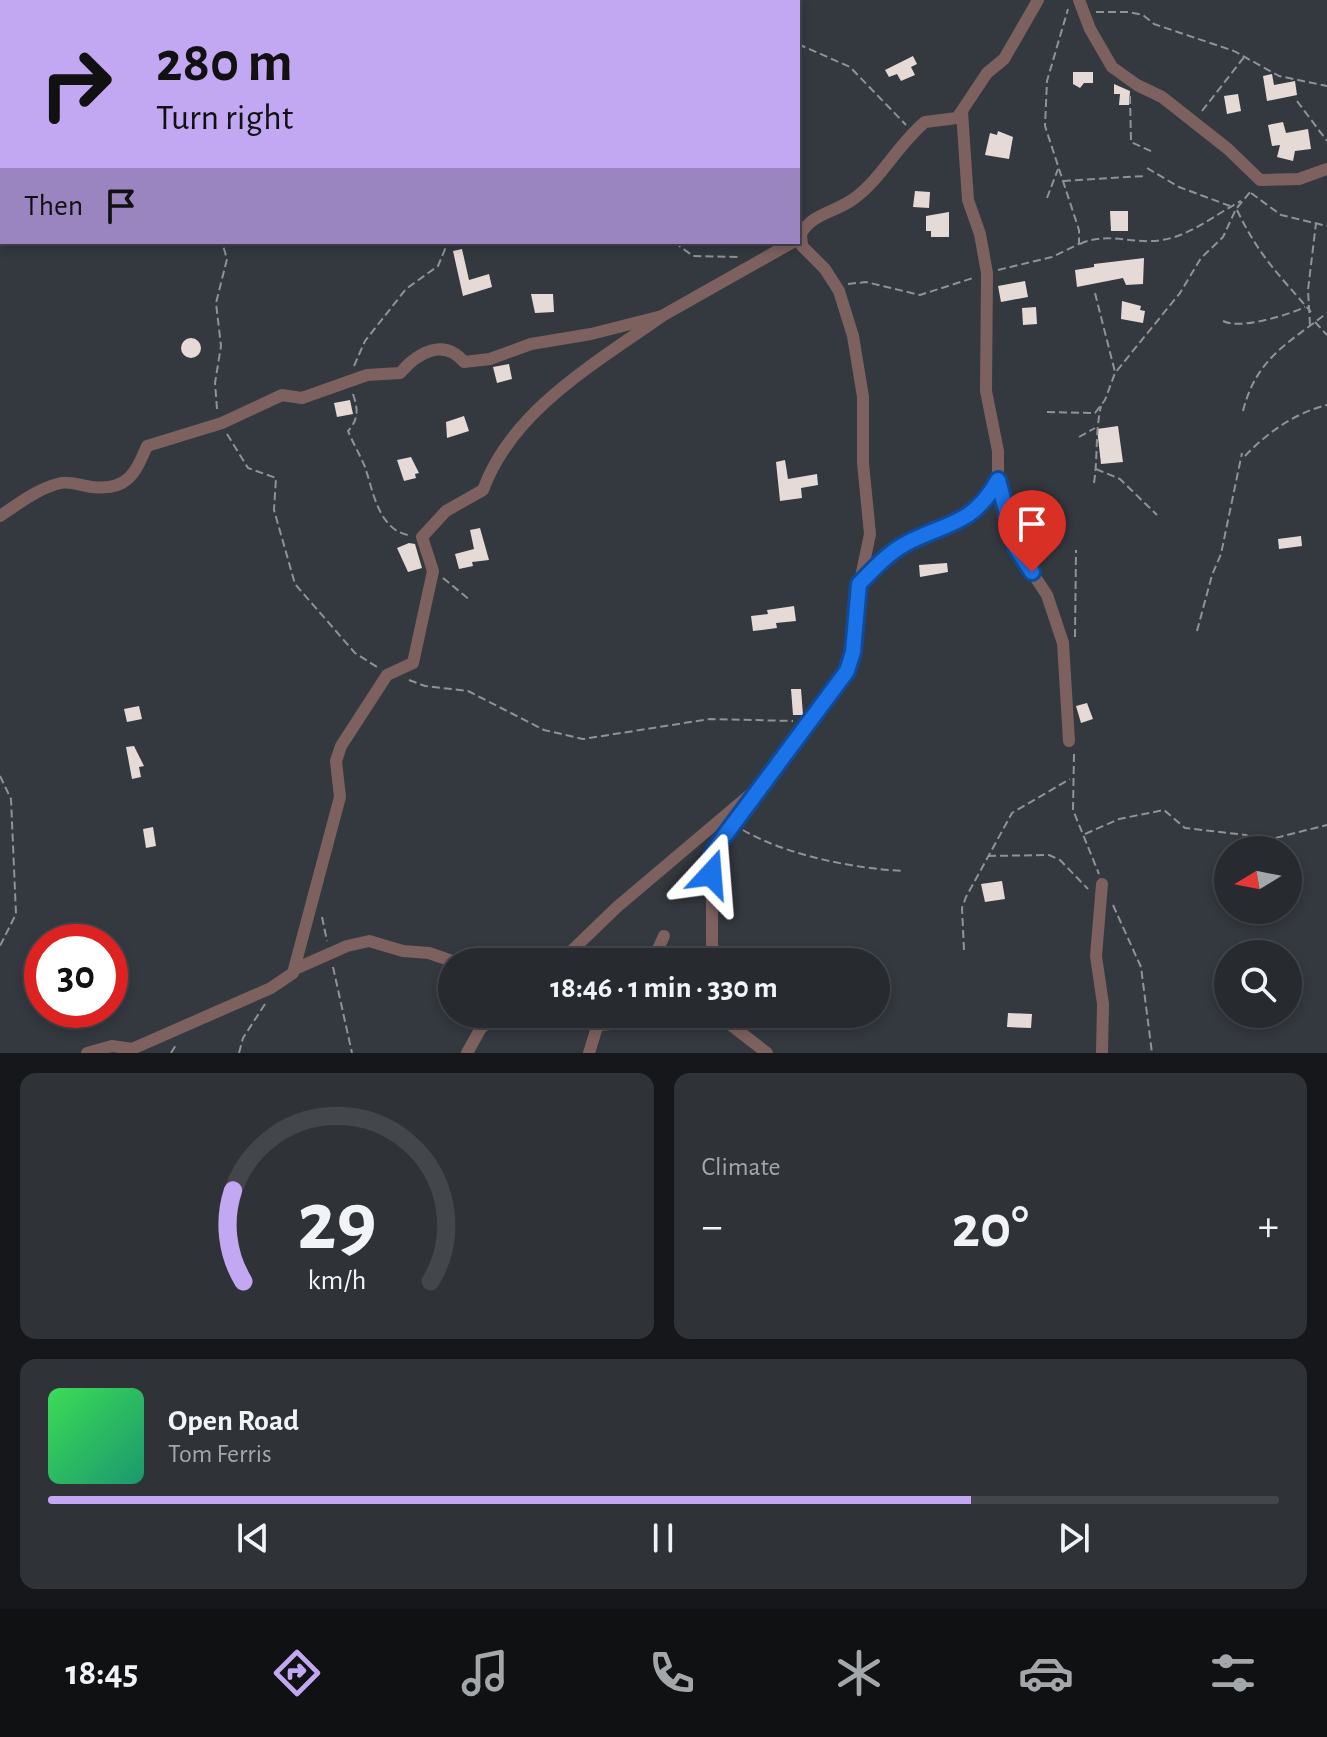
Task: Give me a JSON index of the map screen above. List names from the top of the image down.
{
  "north": "left",
  "page": {
    "turn": ["280 m", "Turn right"],
    "then": "Then",
    "limit": "30",
    "trip": "18:46 · 1 min · 330 m",
    "tile": "Climate",
    "heat": ["−", "20°", "+"],
    "song": ["Open Road", "Tom Ferris"],
    "tabs": "18:45",
    "gauge": ["29", "km/h"]
  }
}
